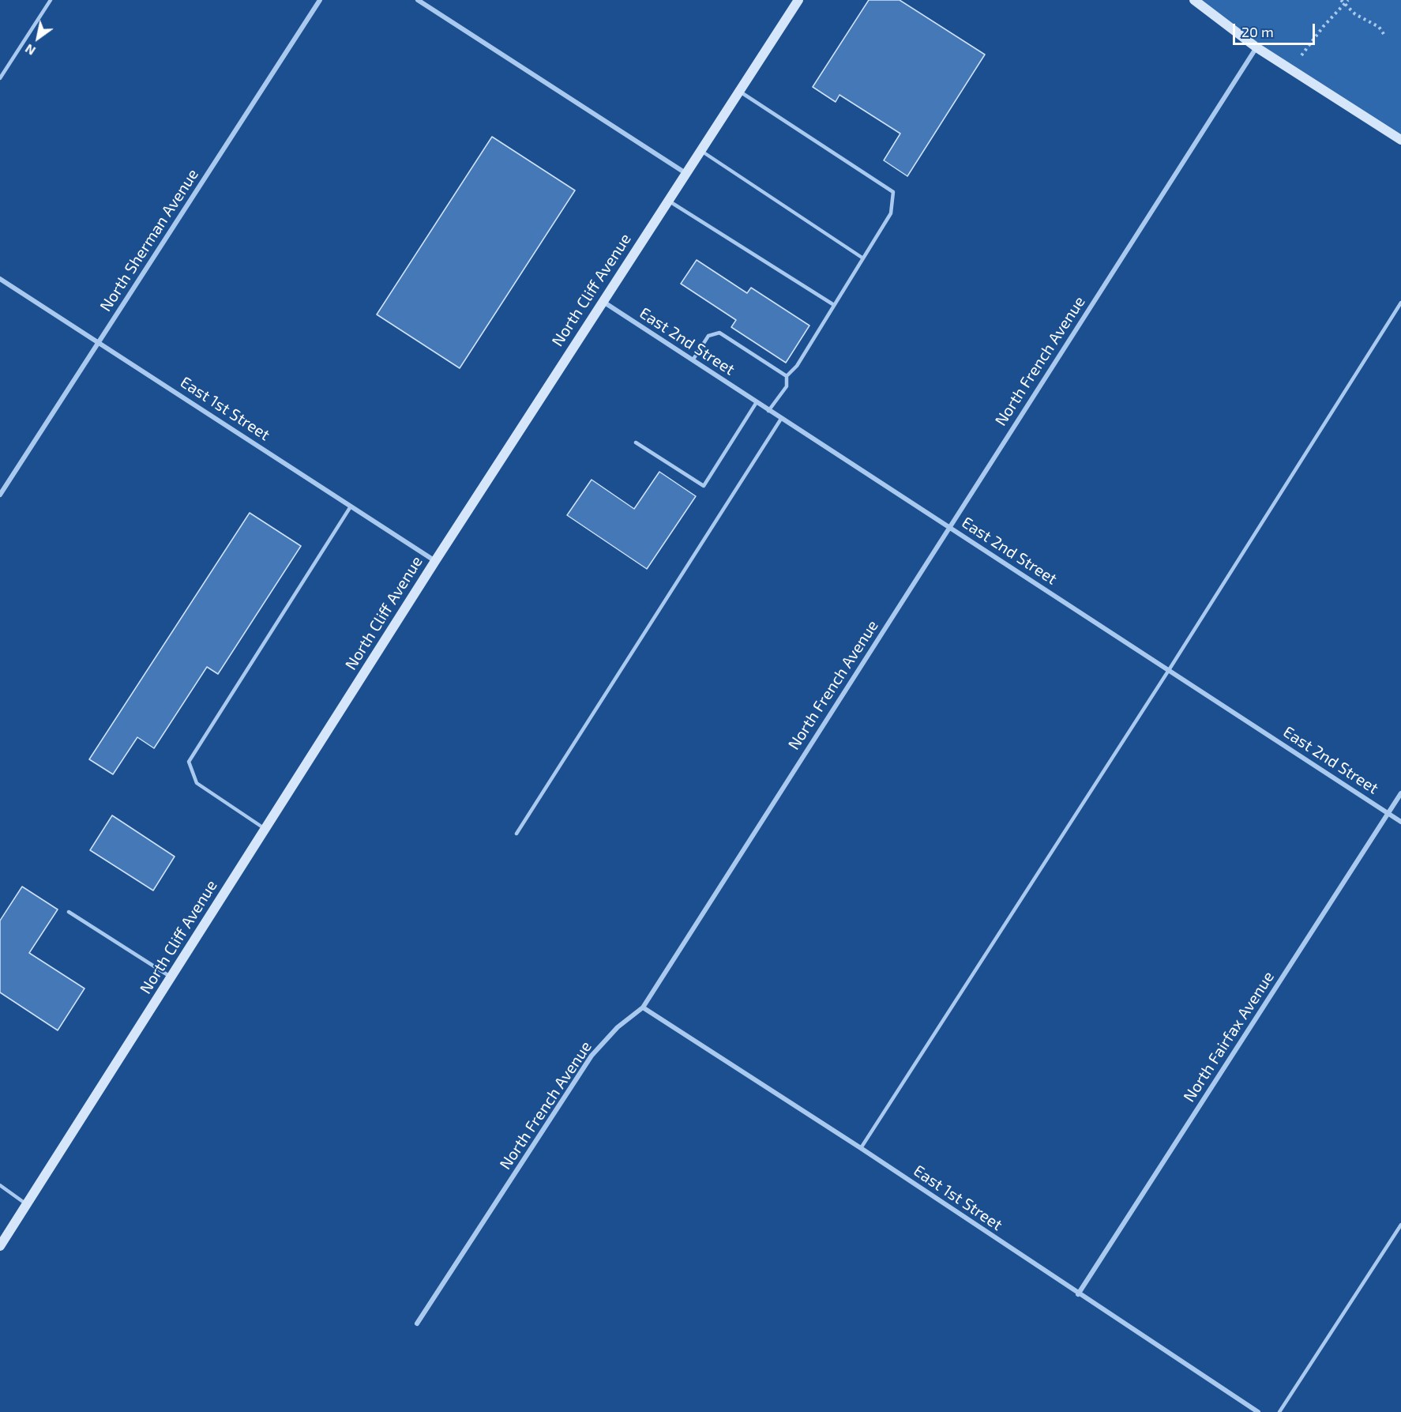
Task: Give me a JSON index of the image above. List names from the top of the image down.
{
  "streets": {
    "main road": ["North Cliff Avenue"],
    "street": [
      "North Sherman Avenue",
      "East 2nd Street",
      "North French Avenue",
      "East 1st Street",
      "North Fairfax Avenue"
    ]
  },
  "crossings": [
    ["North Sherman Avenue", "East 1st Street"],
    ["North Cliff Avenue", "East 2nd Street"],
    ["North Cliff Avenue", "East 1st Street"],
    ["East 2nd Street", "North French Avenue"],
    ["East 2nd Street", "North Fairfax Avenue"],
    ["North French Avenue", "East 1st Street"],
    ["East 1st Street", "North Fairfax Avenue"]
  ],
  "scale_bar": "20 m",
  "north": "bottom left"
}
